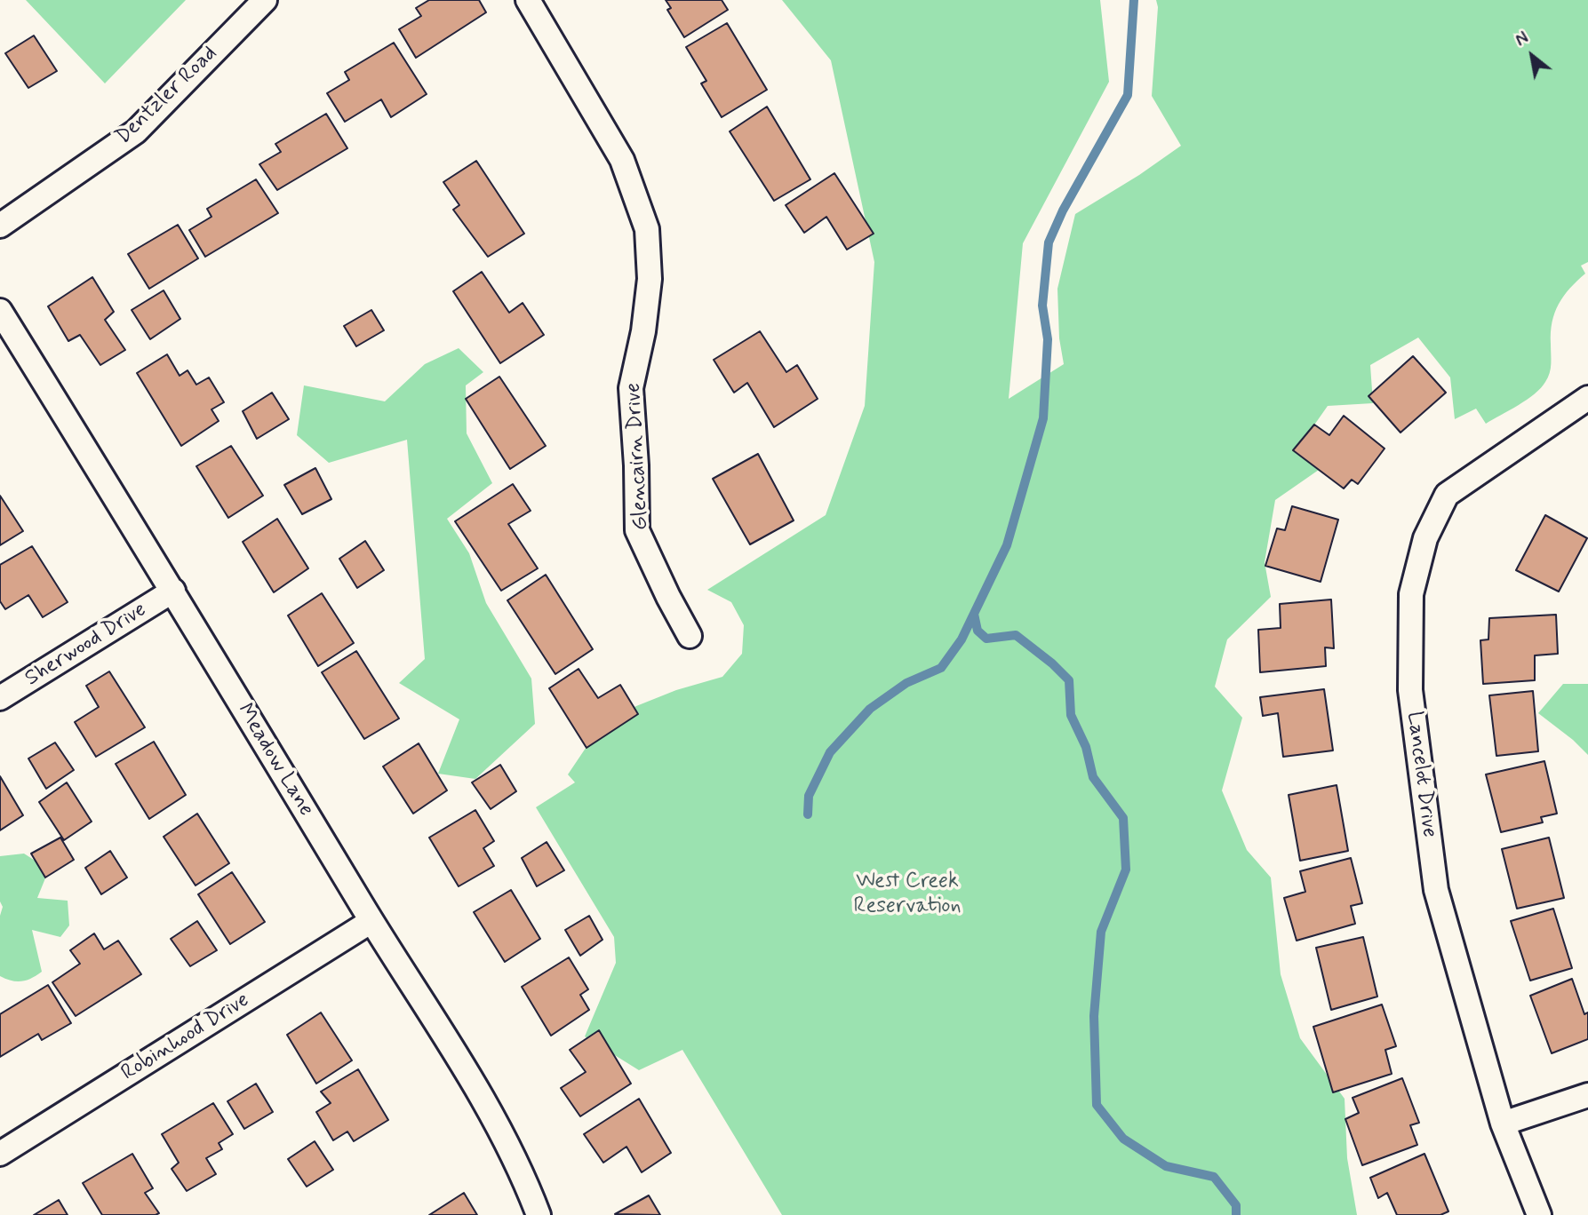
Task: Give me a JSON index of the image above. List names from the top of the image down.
{
  "streets": {
    "street": [
      "Dentzler Road",
      "Glencairn Drive",
      "Sherwood Drive",
      "Meadow Lane",
      "Lancelot Drive",
      "Robinhood Drive"
    ]
  },
  "crossings": [
    ["Sherwood Drive", "Meadow Lane"],
    ["Meadow Lane", "Robinhood Drive"]
  ],
  "parks": ["West Creek Reservation"],
  "north": "top left"
}
